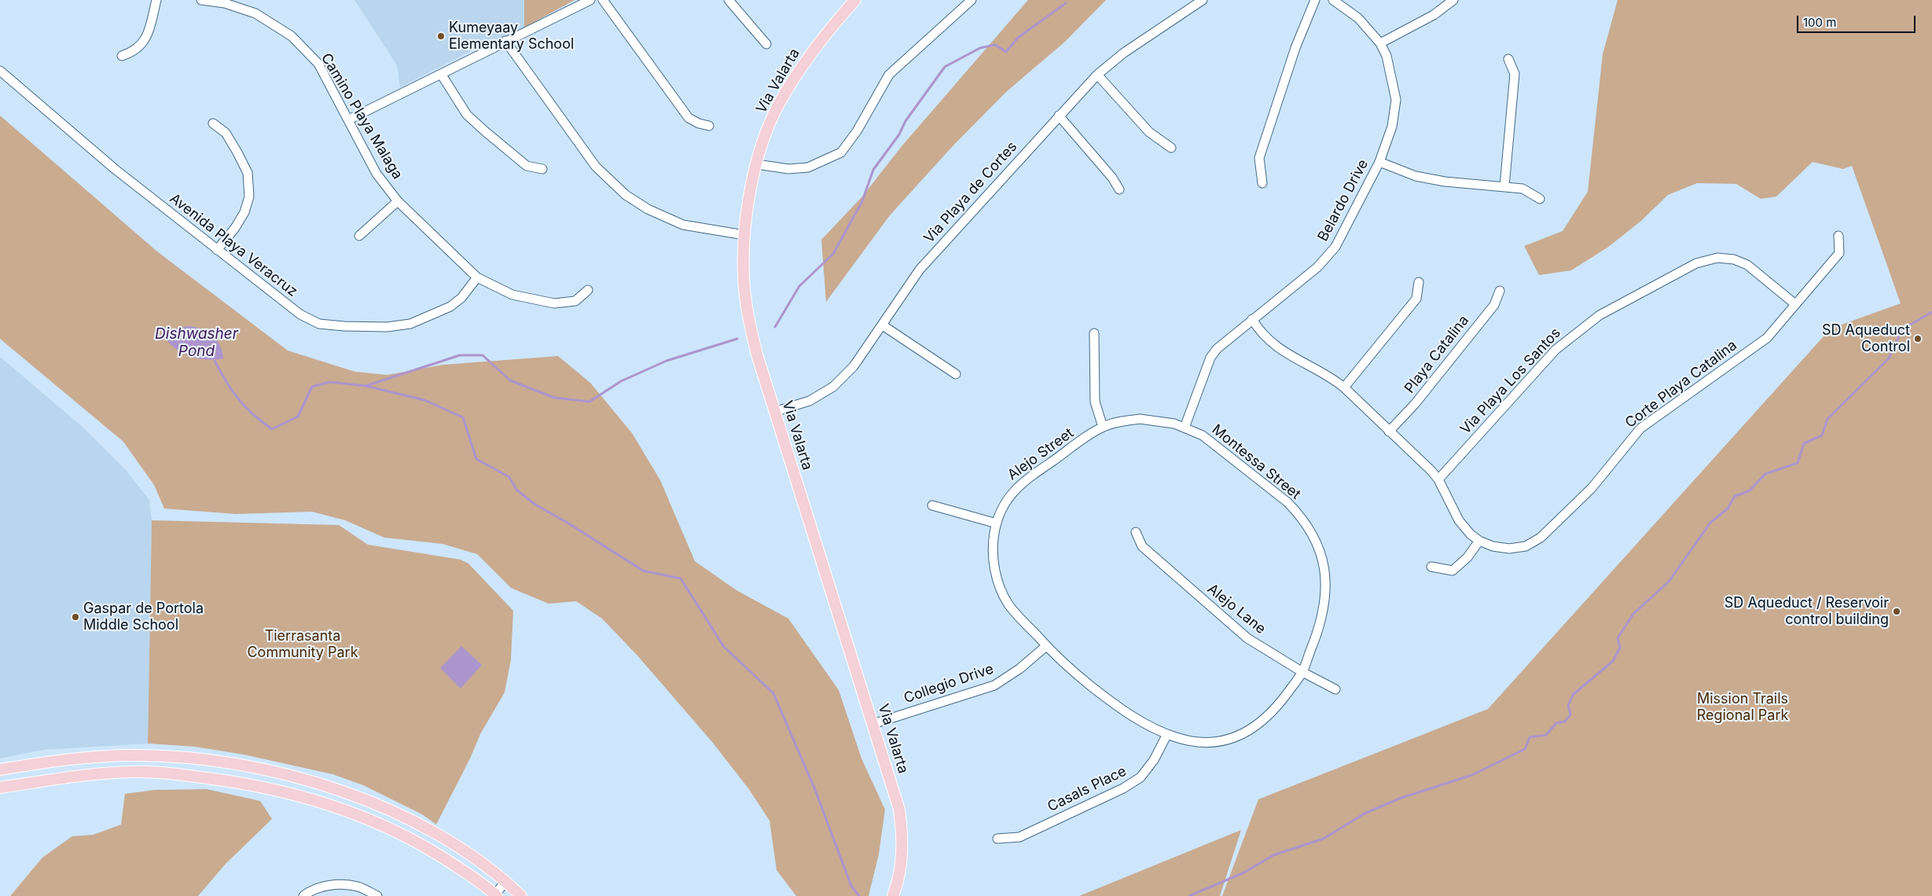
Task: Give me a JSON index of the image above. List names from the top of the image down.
{
  "streets": {
    "main road": ["Via Valarta"],
    "street": [
      "Camino Playa Malaga",
      "Via Playa de Cortes",
      "Belardo Drive",
      "Avenida Playa Veracruz",
      "Playa Catalina",
      "Via Playa Los Santos",
      "Corte Playa Catalina",
      "Alejo Street",
      "Montessa Street",
      "Alejo Lane",
      "Collegio Drive",
      "Casals Place"
    ]
  },
  "crossings": [
    ["Via Valarta", "Via Playa de Cortes"],
    ["Via Valarta", "Collegio Drive"],
    ["Camino Playa Malaga", "Avenida Playa Veracruz"],
    ["Belardo Drive", "Alejo Street"],
    ["Belardo Drive", "Montessa Street"],
    ["Via Playa Los Santos", "Corte Playa Catalina"],
    ["Alejo Street", "Montessa Street"],
    ["Alejo Street", "Collegio Drive"],
    ["Montessa Street", "Alejo Lane"],
    ["Montessa Street", "Collegio Drive"],
    ["Montessa Street", "Casals Place"]
  ],
  "water": ["Dishwasher Pond"],
  "parks": ["Tierrasanta Community Park", "Mission Trails Regional Park"],
  "places": [
    "Kumeyaay Elementary School",
    "SD Aqueduct Control",
    "SD Aqueduct / Reservoir control building",
    "Gaspar de Portola Middle School"
  ],
  "scale_bar": "100 m"
}
